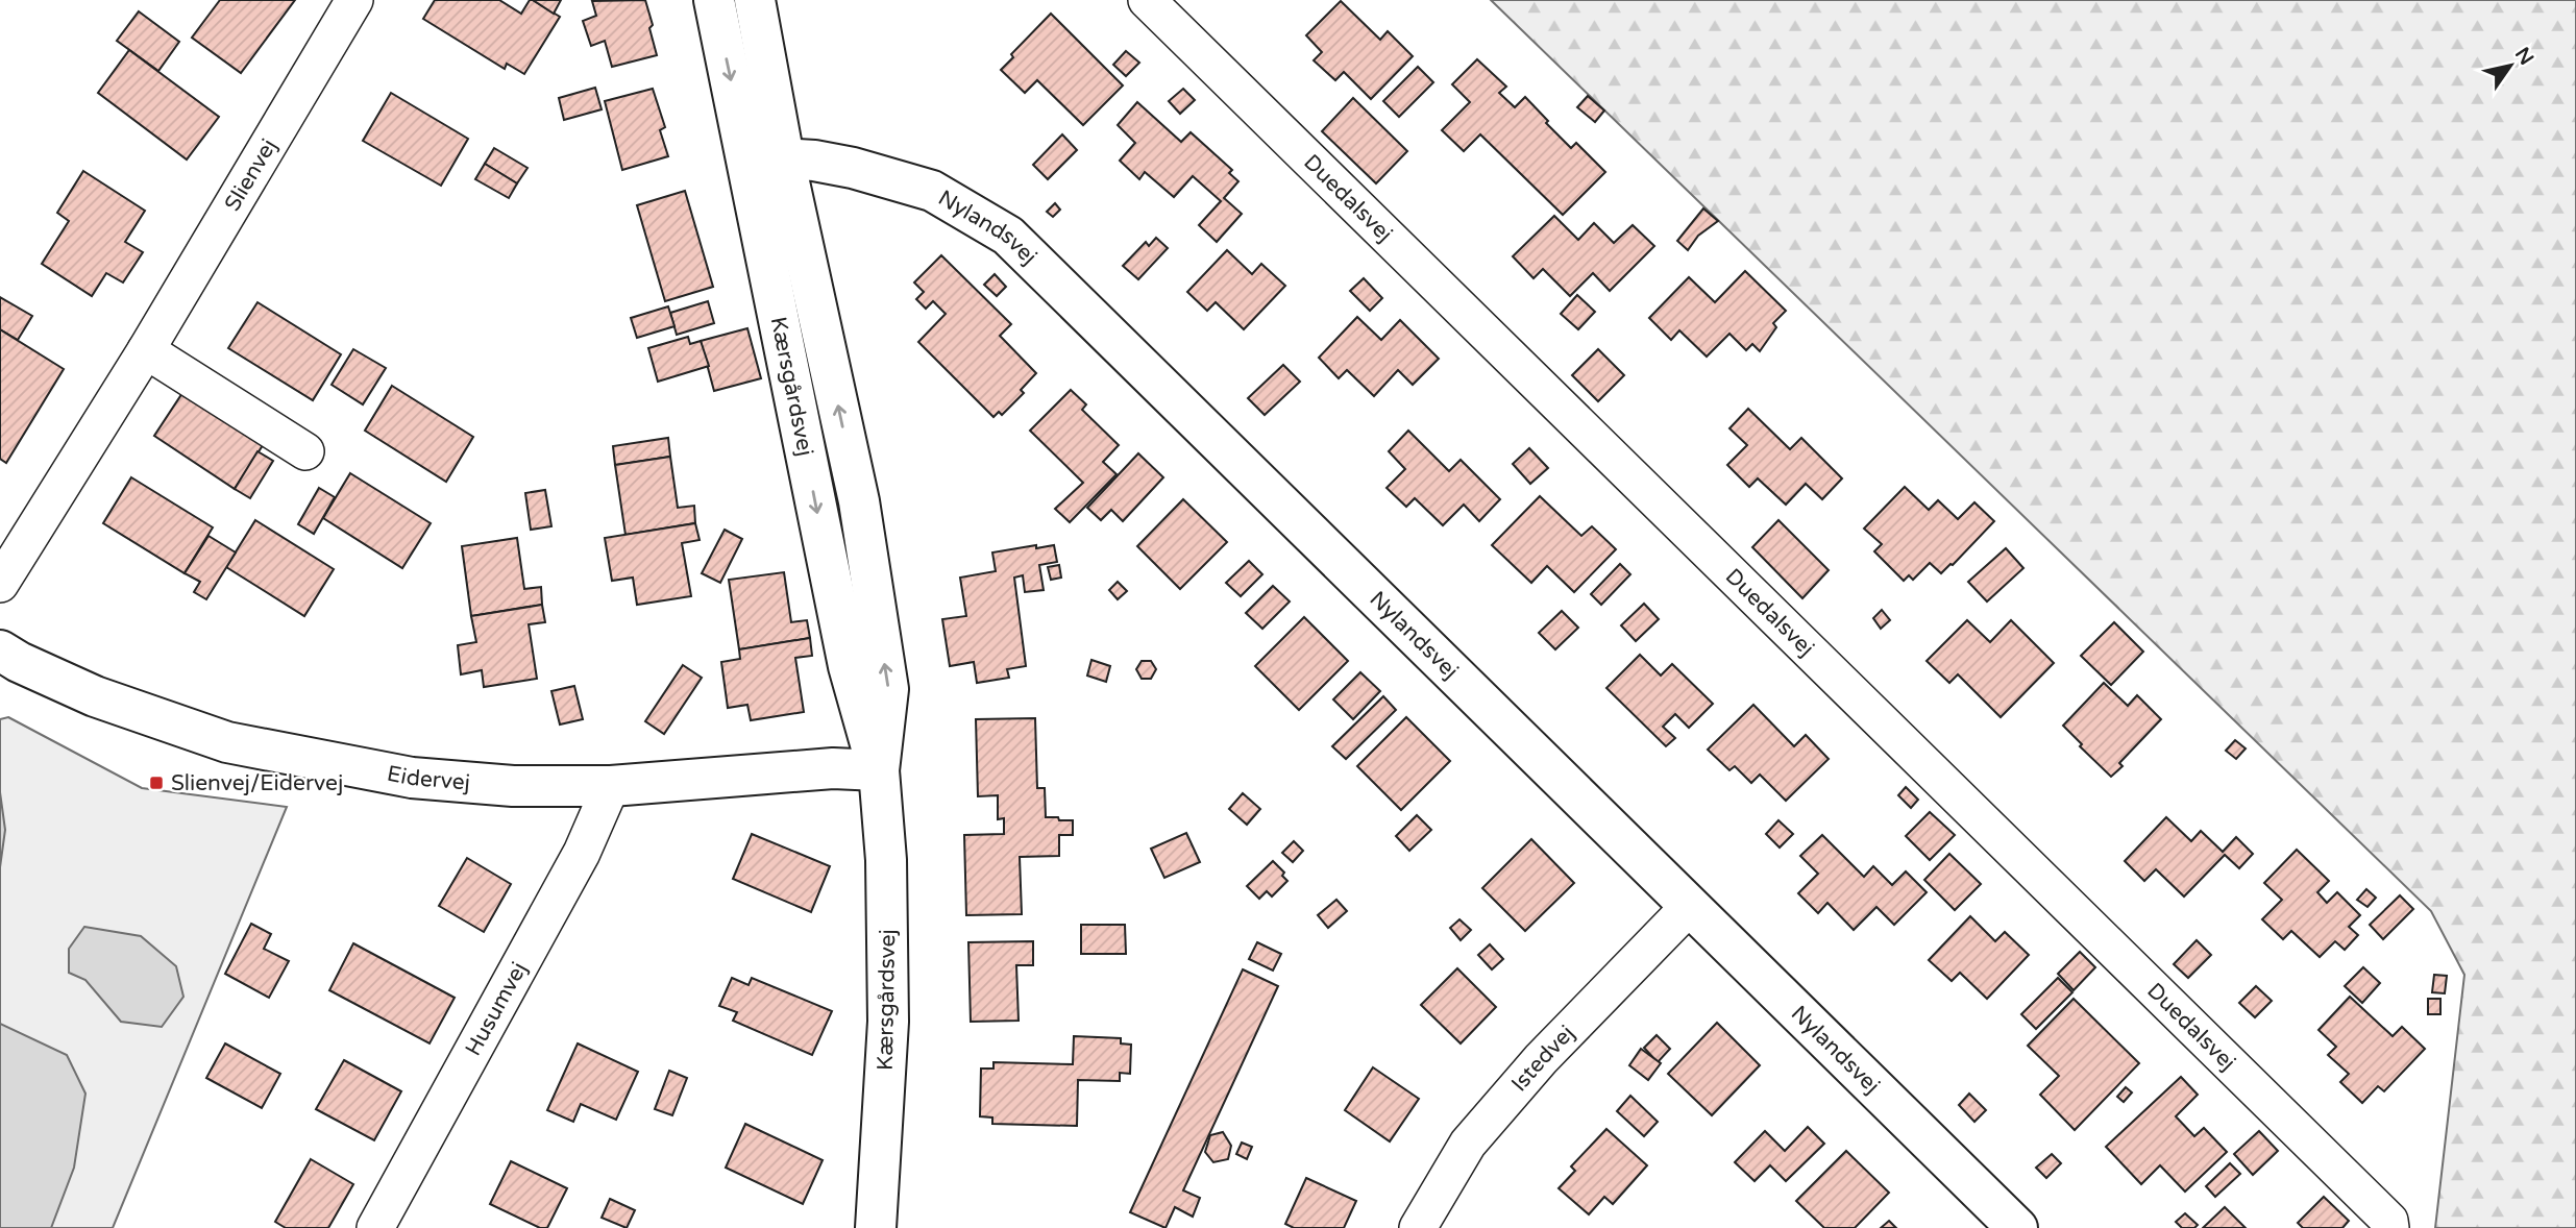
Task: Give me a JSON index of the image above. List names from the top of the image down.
{
  "streets": {
    "street": [
      "Slienvej",
      "Duedalsvej",
      "Nylandsvej",
      "Kærsgårdsvej",
      "Eidervej",
      "Husumvej",
      "Istedvej"
    ]
  },
  "crossings": [
    ["Nylandsvej", "Kærsgårdsvej"],
    ["Nylandsvej", "Istedvej"],
    ["Kærsgårdsvej", "Eidervej"],
    ["Eidervej", "Husumvej"]
  ],
  "places": {
    "transit": ["Slienvej/Eidervej"]
  },
  "north": "top right"
}
